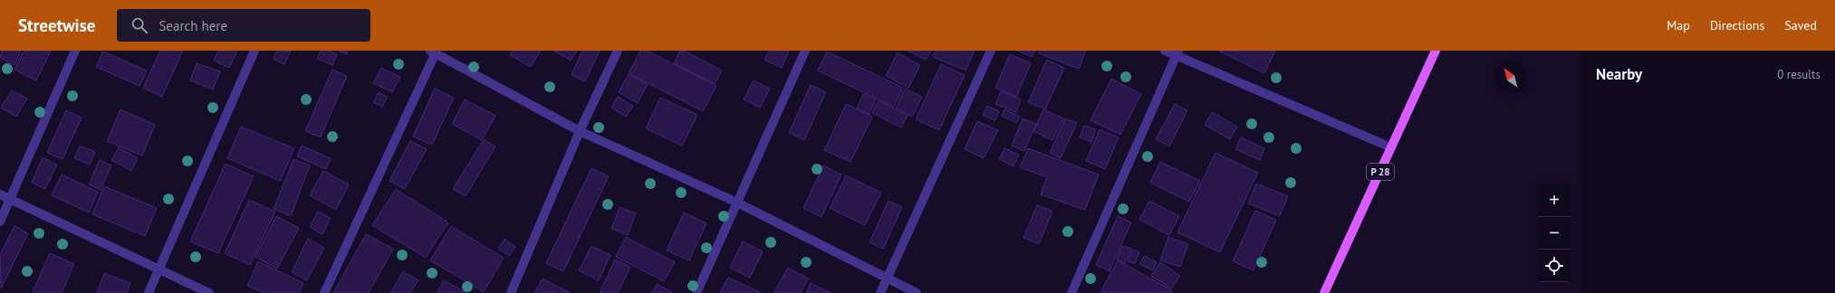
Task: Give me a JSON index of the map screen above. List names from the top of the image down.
{
  "streets": {
    "main road": ["P 28"]
  },
  "north": "top left",
  "page": {
    "header": "Streetwise",
    "search": "Search here",
    "nav": ["Map", "Directions", "Saved"],
    "heading": ["Nearby", "0 results"],
    "map_buttons": ["+", "−"]
  }
}
